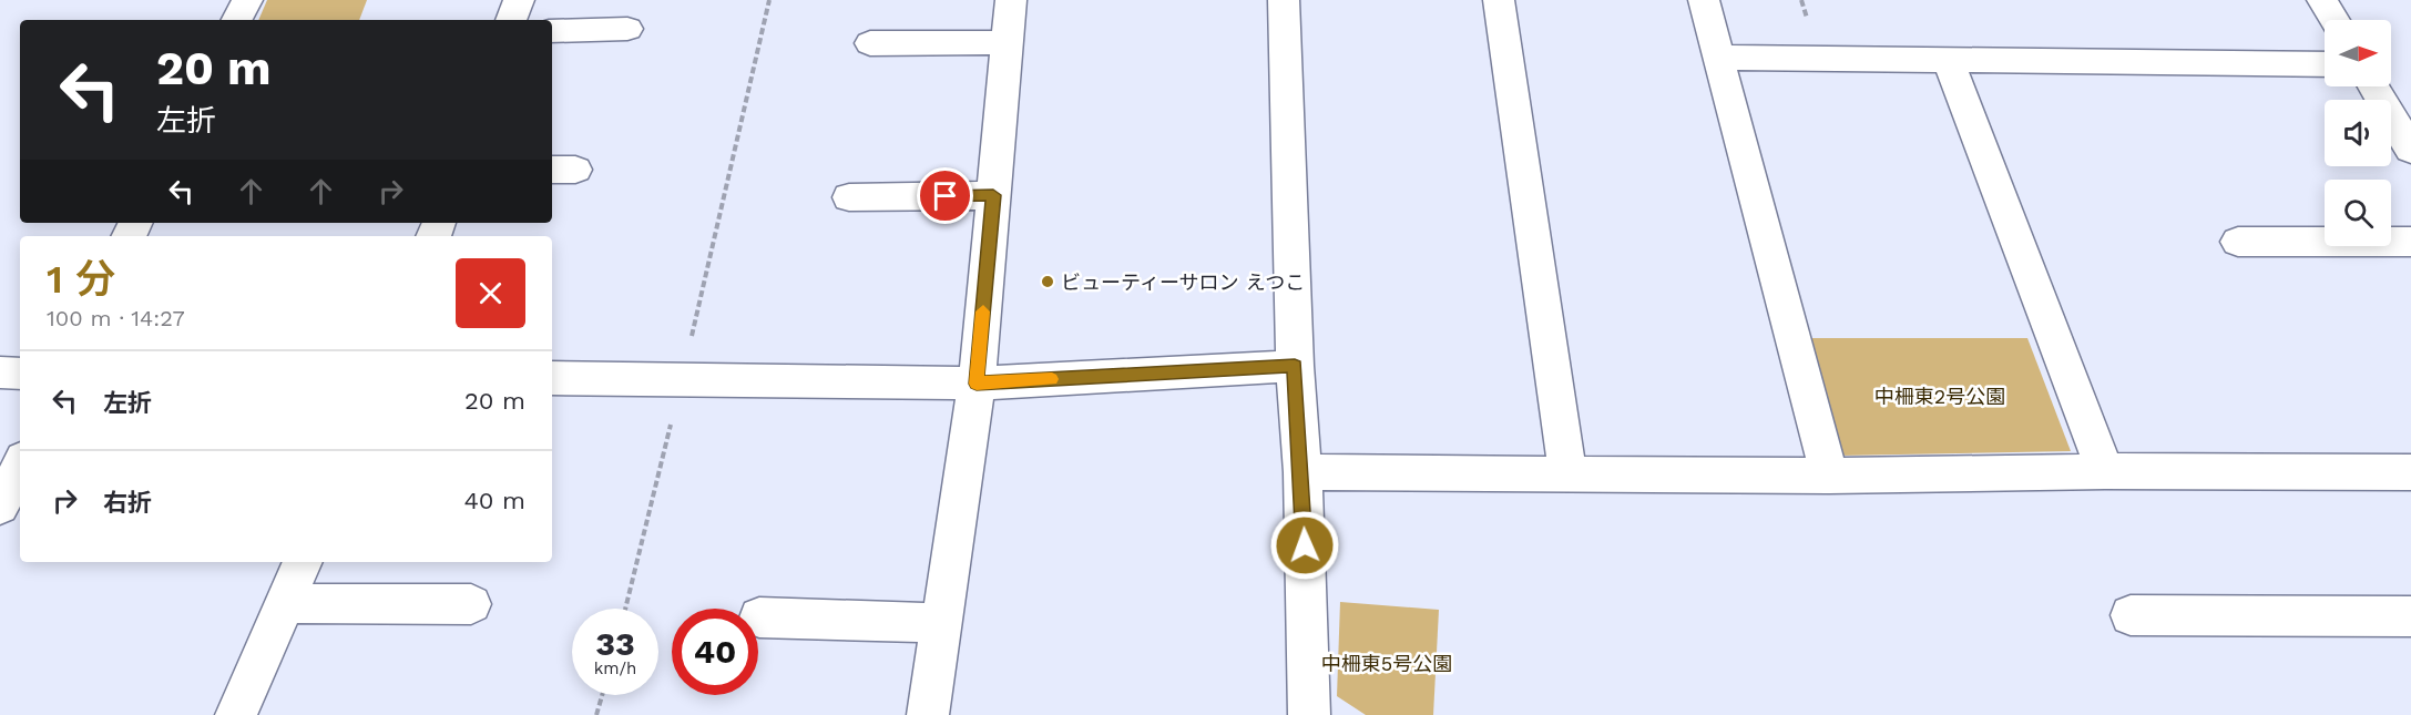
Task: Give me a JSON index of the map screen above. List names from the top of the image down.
{
  "parks": ["中柵東2号公園", "中柵東5号公園"],
  "places": ["ビューティーサロン えつこ"],
  "north": "right",
  "page": {
    "turn": ["20 m", "左折"],
    "heading": ["1 分", "100 m · 14:27"],
    "list": [
      {
        "name": "左折",
        "value": "20 m"
      },
      {
        "name": "右折",
        "value": "40 m"
      }
    ],
    "speed": "33 km/h",
    "limit": "40"
  }
}
